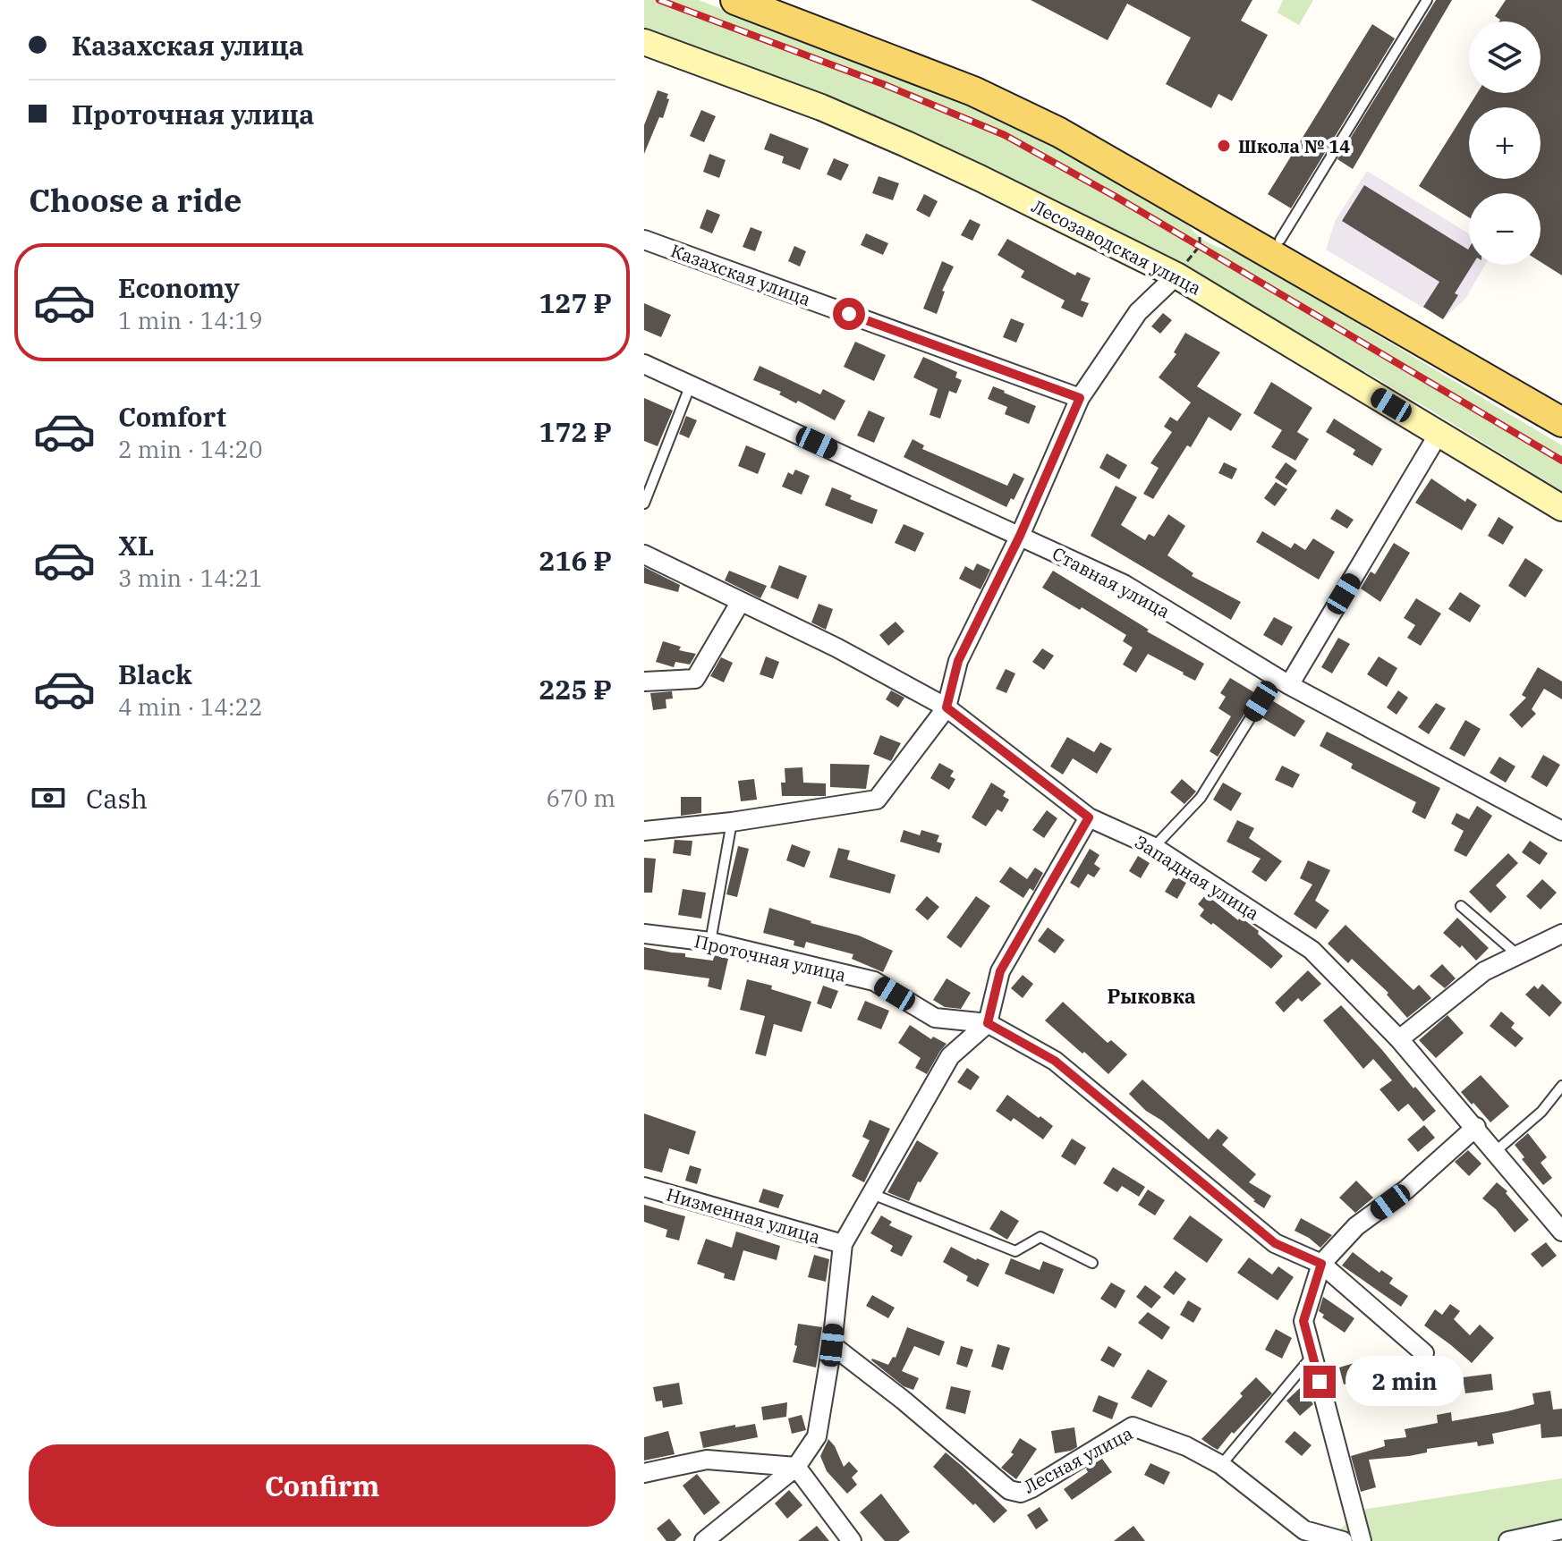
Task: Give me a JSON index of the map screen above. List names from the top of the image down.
{
  "streets": {
    "street": [
      "Лесозаводская улица",
      "Казахская улица",
      "Ставная улица",
      "Западная улица",
      "Проточная улица",
      "Низменная улица",
      "Лесная улица"
    ]
  },
  "districts": ["Рыковка"],
  "places": ["Школа № 14"],
  "page": {
    "banner": ["Казахская улица", "Проточная улица"],
    "map_buttons": ["+", "−"],
    "heading": "Choose a ride",
    "list": [
      {
        "name": "Economy",
        "note": "1 min · 14:19",
        "value": "127 ₽"
      },
      {
        "name": "Comfort",
        "note": "2 min · 14:20",
        "value": "172 ₽"
      },
      {
        "name": "XL",
        "note": "3 min · 14:21",
        "value": "216 ₽"
      },
      {
        "name": "Black",
        "note": "4 min · 14:22",
        "value": "225 ₽"
      }
    ],
    "pay": ["Cash", "670 m"],
    "bubble": "2 min",
    "buttons": "Confirm"
  }
}
